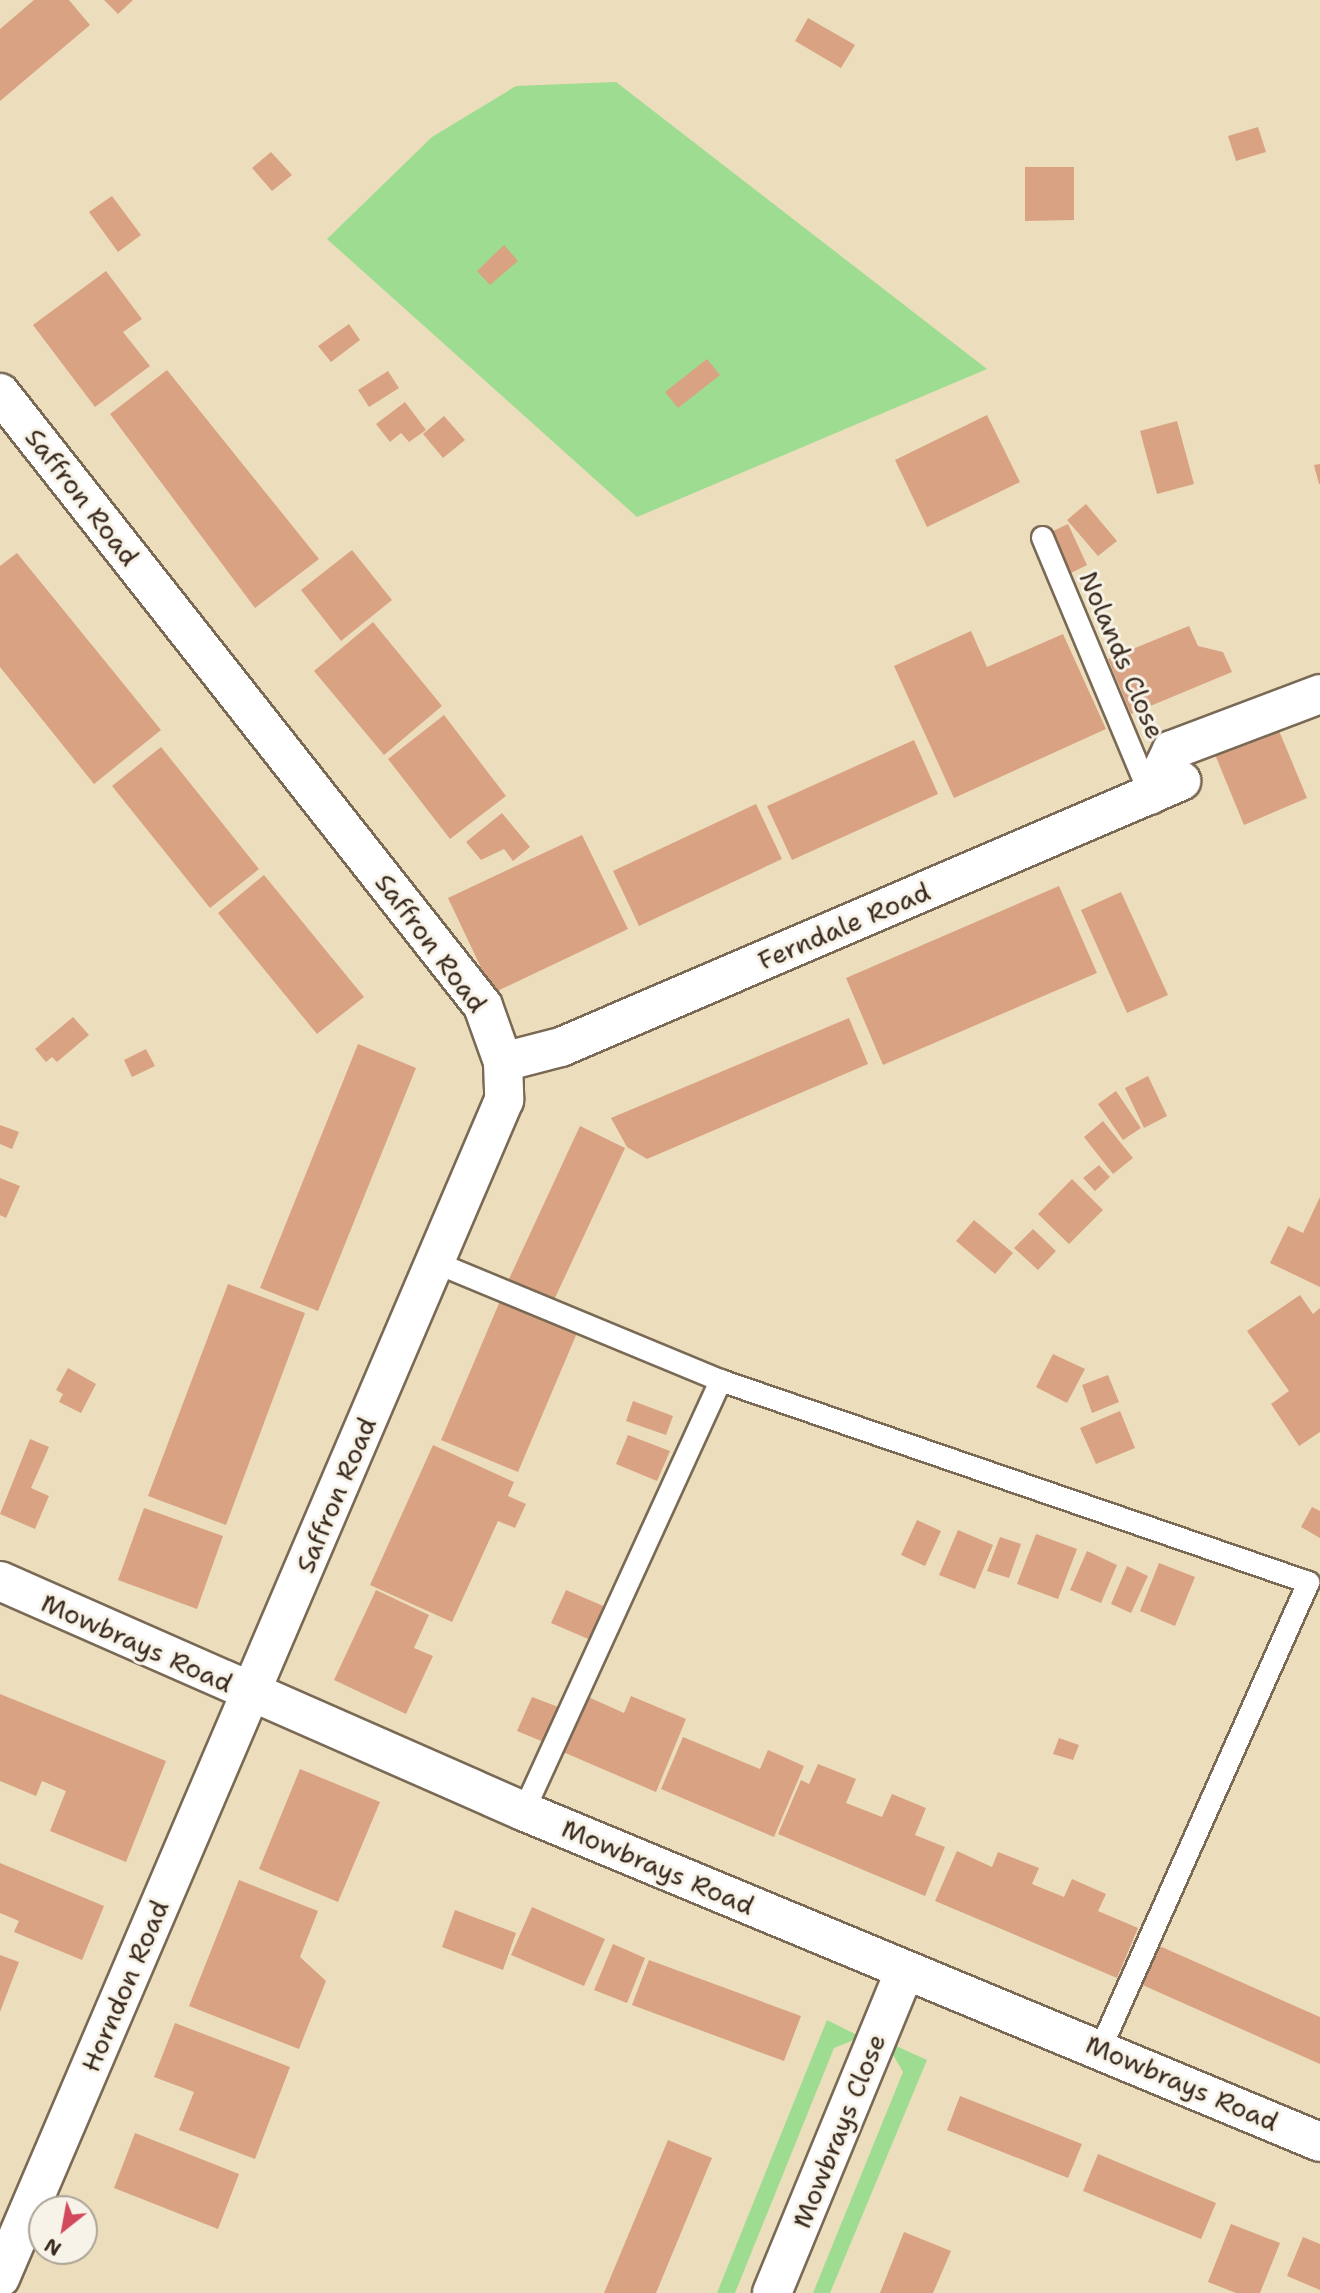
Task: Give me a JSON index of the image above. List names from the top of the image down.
{
  "streets": {
    "street": [
      "Saffron Road",
      "Ferndale Road",
      "Mowbrays Road",
      "Horndon Road",
      "Mowbrays Close"
    ],
    "lane": ["Nolands Close"]
  },
  "crossings": [
    ["Saffron Road", "Ferndale Road"],
    ["Saffron Road", "Mowbrays Road"],
    ["Saffron Road", "Horndon Road"],
    ["Nolands Close", "Ferndale Road"],
    ["Mowbrays Road", "Horndon Road"],
    ["Mowbrays Road", "Mowbrays Close"]
  ],
  "north": "bottom left"
}
